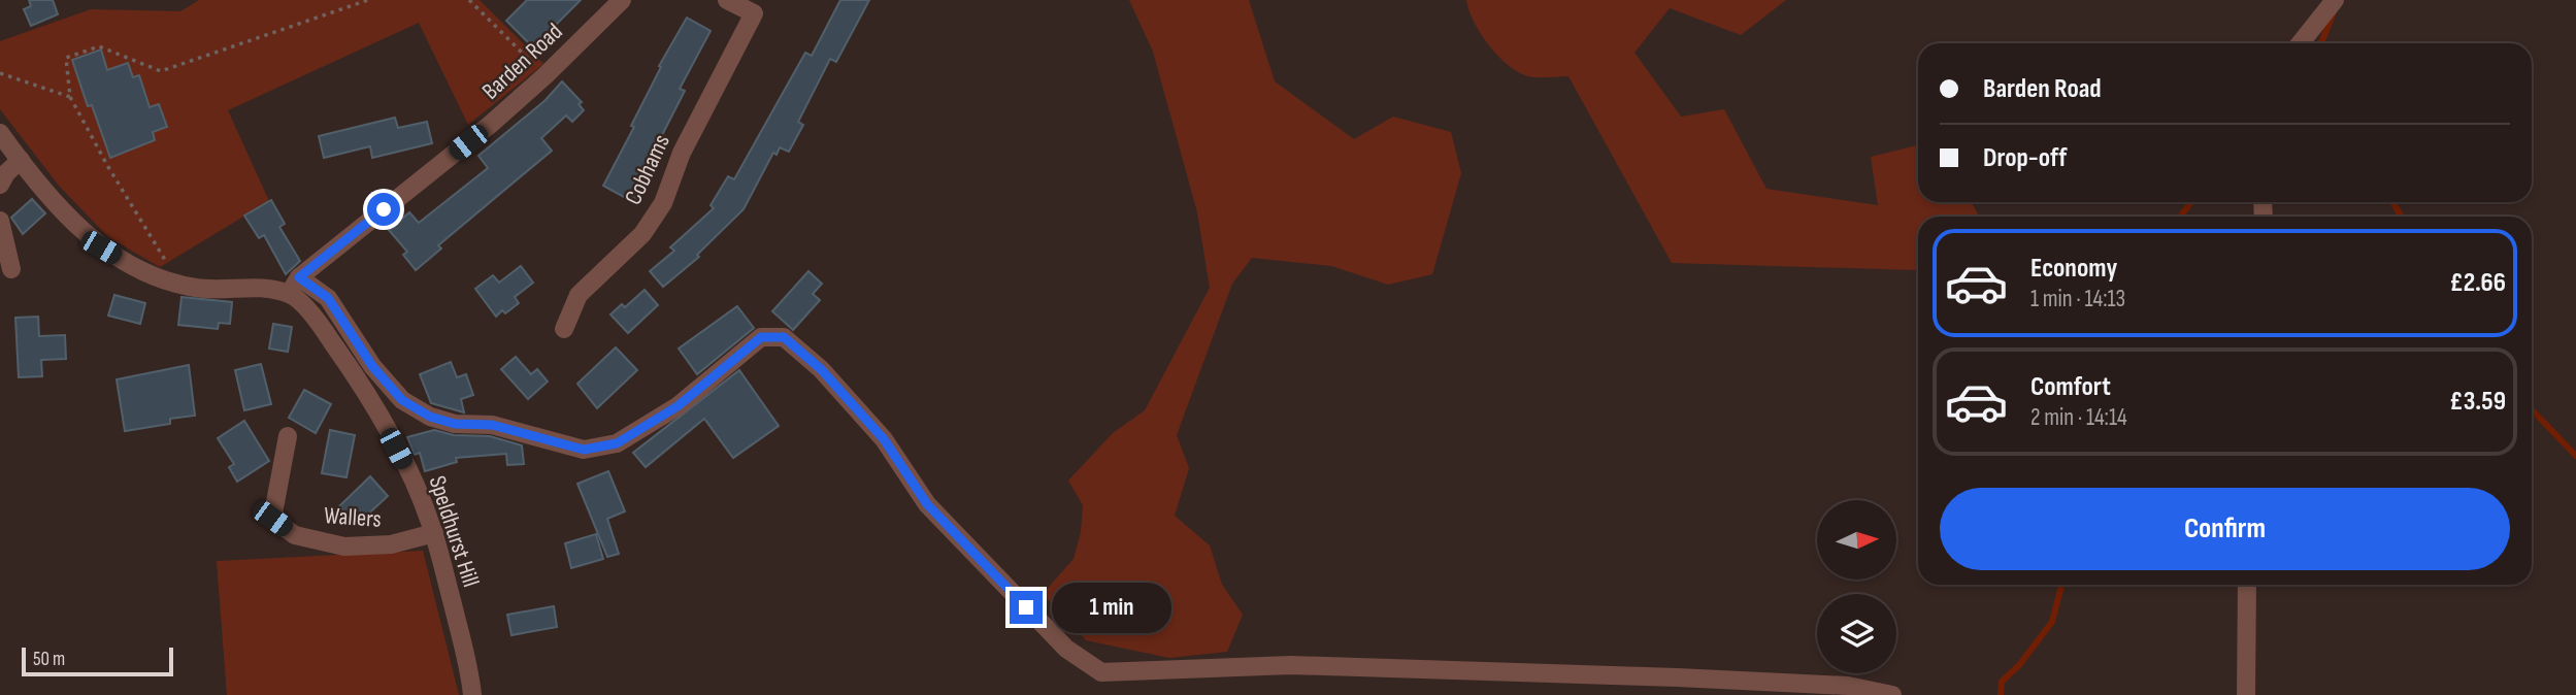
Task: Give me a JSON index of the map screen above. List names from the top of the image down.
{
  "streets": {
    "street": [
      "Barden Road",
      "Cobhams",
      "Wallers",
      "Speldhurst Hill"
    ]
  },
  "crossings": [
    ["Barden Road", "Speldhurst Hill"],
    ["Wallers", "Speldhurst Hill"]
  ],
  "scale_bar": "50 m",
  "north": "right",
  "page": {
    "banner": ["Barden Road", "Drop-off"],
    "list": [
      {
        "name": "Economy",
        "note": "1 min · 14:13",
        "value": "£2.66"
      },
      {
        "name": "Comfort",
        "note": "2 min · 14:14",
        "value": "£3.59"
      }
    ],
    "buttons": "Confirm",
    "bubble": "1 min",
    "scale": "50 m"
  }
}
